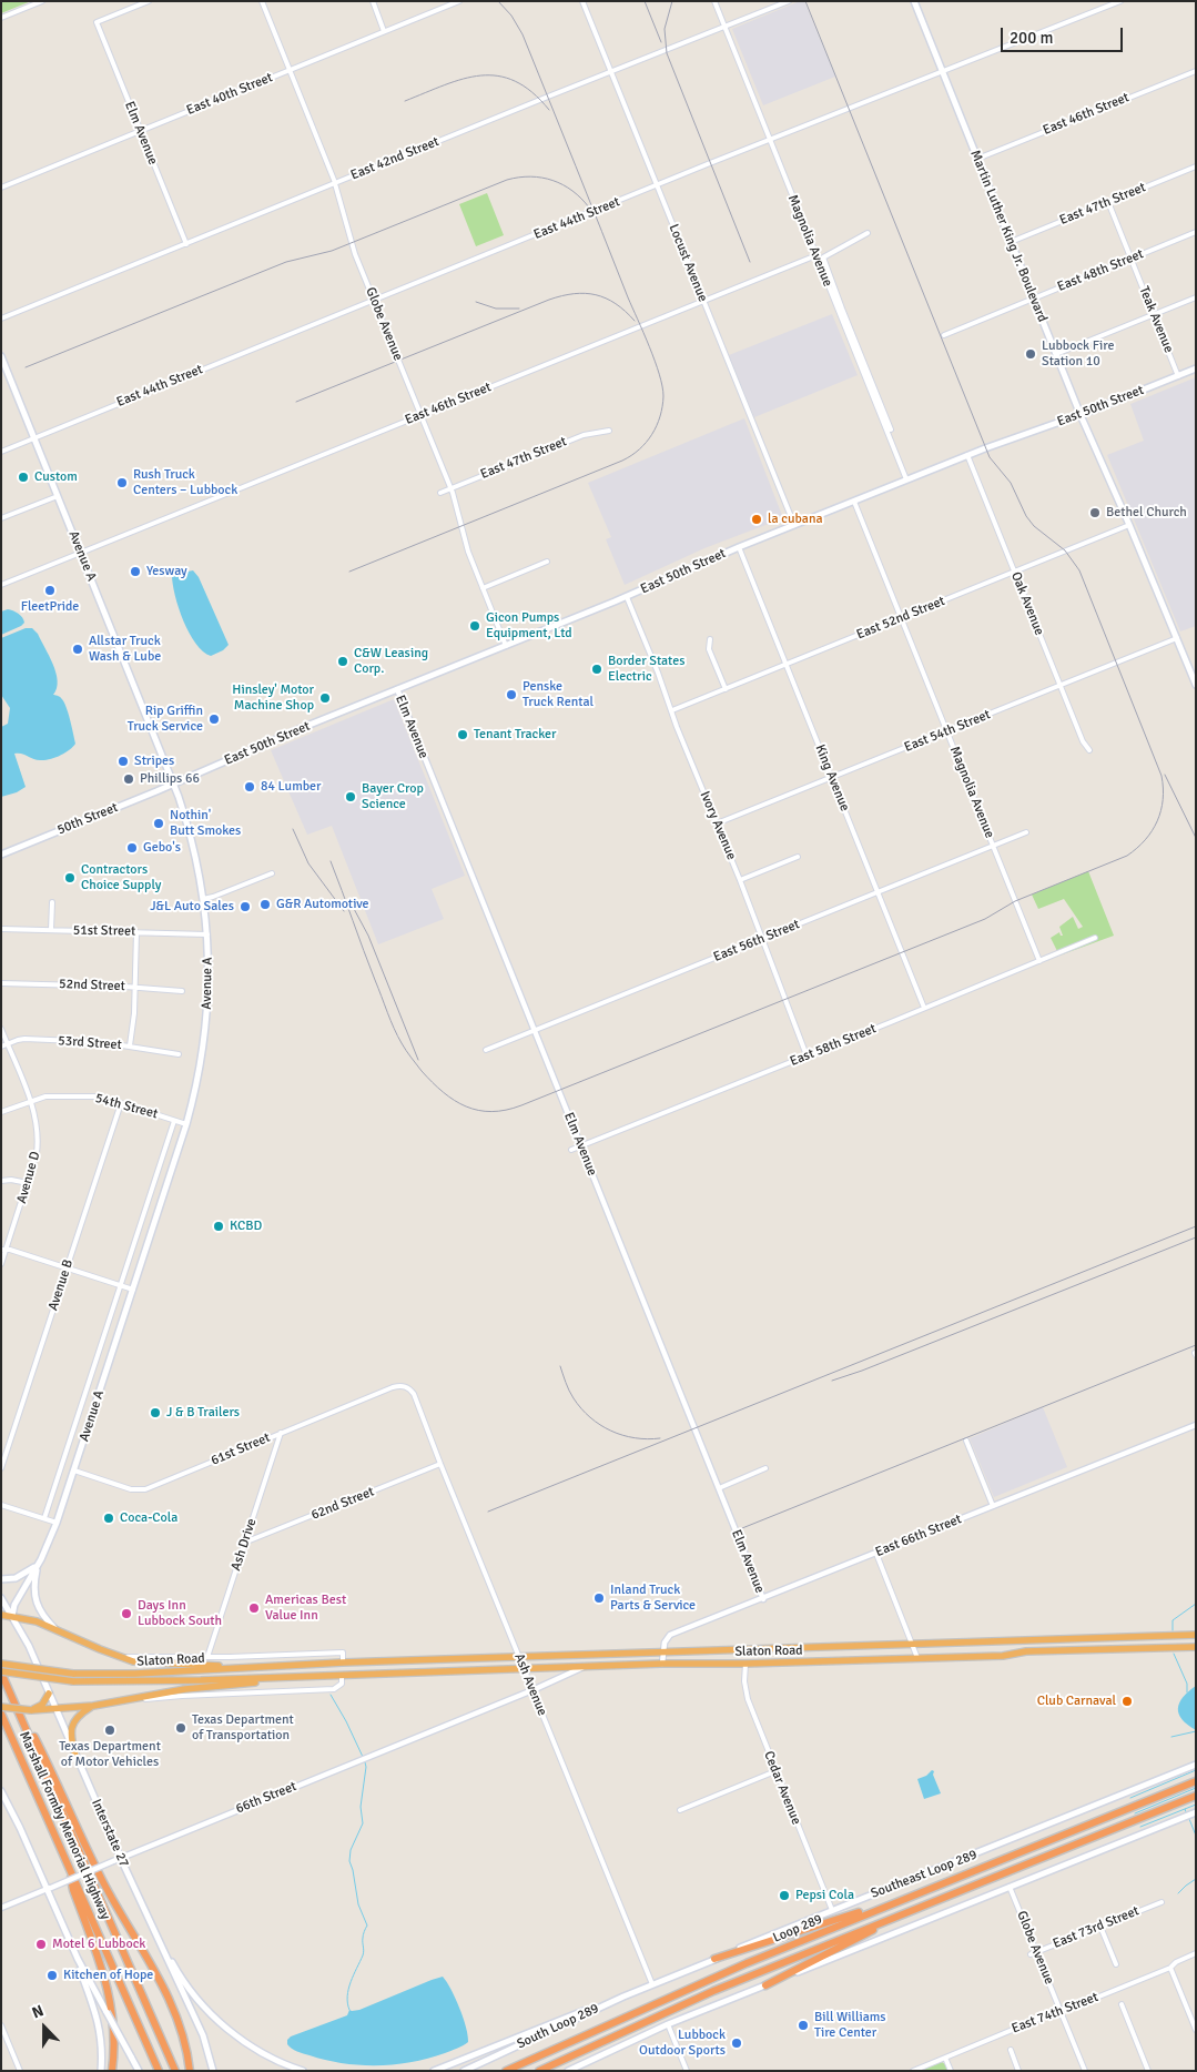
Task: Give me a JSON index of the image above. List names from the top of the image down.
{
  "streets": {
    "highway": ["Slaton Road", "Marshall Formby Memorial Highway", "Loop 289"],
    "main road": [
      "Martin Luther King Jr. Boulevard",
      "East 50th Street",
      "Avenue A",
      "50th Street",
      "Interstate 27",
      "Southeast Loop 289",
      "South Loop 289"
    ],
    "street": [
      "East 40th Street",
      "East 46th Street",
      "Elm Avenue",
      "East 42nd Street",
      "East 47th Street",
      "East 44th Street",
      "Magnolia Avenue",
      "Locust Avenue",
      "East 48th Street",
      "Teak Avenue",
      "Globe Avenue",
      "Oak Avenue",
      "East 52nd Street",
      "East 54th Street",
      "King Avenue",
      "Ivory Avenue",
      "51st Street",
      "East 56th Street",
      "52nd Street",
      "53rd Street",
      "East 58th Street",
      "54th Street",
      "Avenue D",
      "Avenue B",
      "61st Street",
      "62nd Street",
      "East 66th Street",
      "Ash Drive",
      "Ash Avenue",
      "Cedar Avenue",
      "66th Street",
      "East 73rd Street",
      "East 74th Street"
    ]
  },
  "crossings": [
    ["East 40th Street", "Elm Avenue"],
    ["East 40th Street", "Globe Avenue"],
    ["East 46th Street", "Martin Luther King Jr. Boulevard"],
    ["East 46th Street", "Magnolia Avenue"],
    ["East 46th Street", "Locust Avenue"],
    ["East 46th Street", "Globe Avenue"],
    ["East 46th Street", "Avenue A"],
    ["Elm Avenue", "East 42nd Street"],
    ["Elm Avenue", "East 50th Street"],
    ["Elm Avenue", "East 56th Street"],
    ["Elm Avenue", "East 58th Street"],
    ["Elm Avenue", "East 66th Street"],
    ["East 42nd Street", "Magnolia Avenue"],
    ["East 42nd Street", "Locust Avenue"],
    ["East 42nd Street", "Globe Avenue"],
    ["East 47th Street", "Martin Luther King Jr. Boulevard"],
    ["East 47th Street", "Teak Avenue"],
    ["East 47th Street", "Globe Avenue"],
    ["East 44th Street", "Martin Luther King Jr. Boulevard"],
    ["East 44th Street", "Magnolia Avenue"],
    ["East 44th Street", "Locust Avenue"],
    ["East 44th Street", "Globe Avenue"],
    ["East 44th Street", "Avenue A"],
    ["Martin Luther King Jr. Boulevard", "East 48th Street"],
    ["Martin Luther King Jr. Boulevard", "East 50th Street"],
    ["Martin Luther King Jr. Boulevard", "East 52nd Street"],
    ["Martin Luther King Jr. Boulevard", "East 54th Street"],
    ["Magnolia Avenue", "East 50th Street"],
    ["Magnolia Avenue", "East 52nd Street"],
    ["Magnolia Avenue", "East 54th Street"],
    ["Magnolia Avenue", "East 56th Street"],
    ["Magnolia Avenue", "East 58th Street"],
    ["Locust Avenue", "East 50th Street"],
    ["East 48th Street", "Teak Avenue"],
    ["Teak Avenue", "East 50th Street"],
    ["Globe Avenue", "East 50th Street"],
    ["Globe Avenue", "East 73rd Street"],
    ["Globe Avenue", "East 74th Street"],
    ["East 50th Street", "Avenue A"],
    ["East 50th Street", "Oak Avenue"],
    ["East 50th Street", "King Avenue"],
    ["East 50th Street", "50th Street"],
    ["East 50th Street", "Ivory Avenue"],
    ["Avenue A", "50th Street"],
    ["Avenue A", "51st Street"],
    ["Avenue A", "54th Street"],
    ["Avenue A", "61st Street"],
    ["Avenue A", "Interstate 27"],
    ["Oak Avenue", "East 52nd Street"],
    ["Oak Avenue", "East 54th Street"],
    ["East 52nd Street", "King Avenue"],
    ["East 52nd Street", "Ivory Avenue"],
    ["East 54th Street", "King Avenue"],
    ["East 54th Street", "Ivory Avenue"],
    ["King Avenue", "East 56th Street"],
    ["King Avenue", "East 58th Street"],
    ["Ivory Avenue", "East 56th Street"],
    ["Ivory Avenue", "East 58th Street"],
    ["53rd Street", "Avenue D"],
    ["54th Street", "Avenue D"],
    ["54th Street", "Avenue B"],
    ["61st Street", "Ash Drive"],
    ["61st Street", "Ash Avenue"],
    ["62nd Street", "Ash Drive"],
    ["62nd Street", "Ash Avenue"],
    ["East 66th Street", "Slaton Road"],
    ["Ash Drive", "Slaton Road"],
    ["Slaton Road", "Ash Avenue"],
    ["Slaton Road", "Cedar Avenue"],
    ["Slaton Road", "Marshall Formby Memorial Highway"],
    ["Ash Avenue", "66th Street"],
    ["Ash Avenue", "Southeast Loop 289"],
    ["Ash Avenue", "South Loop 289"],
    ["Cedar Avenue", "Southeast Loop 289"],
    ["66th Street", "Interstate 27"],
    ["Southeast Loop 289", "South Loop 289"]
  ],
  "places": [
    "Lubbock Fire Station 10",
    "Custom",
    "Rush Truck Centers – Lubbock",
    "Bethel Church",
    "la cubana",
    "Yesway",
    "FleetPride",
    "Gicon Pumps Equipment, Ltd",
    "Allstar Truck Wash & Lube",
    "C&W Leasing Corp.",
    "Border States Electric",
    "Penske Truck Rental",
    "Hinsley' Motor Machine Shop",
    "Rip Griffin Truck Service",
    "Tenant Tracker",
    "Stripes",
    "Phillips 66",
    "84 Lumber",
    "Bayer Crop Science",
    "Nothin' Butt Smokes",
    "Gebo's",
    "Contractors Choice Supply",
    "G&R Automotive",
    "J&L Auto Sales",
    "KCBD",
    "J & B Trailers",
    "Coca-Cola",
    "Inland Truck Parts & Service",
    "Americas Best Value Inn",
    "Days Inn Lubbock South",
    "Club Carnaval",
    "Texas Department of Transportation",
    "Texas Department of Motor Vehicles",
    "Pepsi Cola",
    "Motel 6 Lubbock",
    "Kitchen of Hope",
    "Bill Williams Tire Center",
    "Lubbock Outdoor Sports"
  ],
  "scale_bar": "200 m",
  "north": "top"
}
